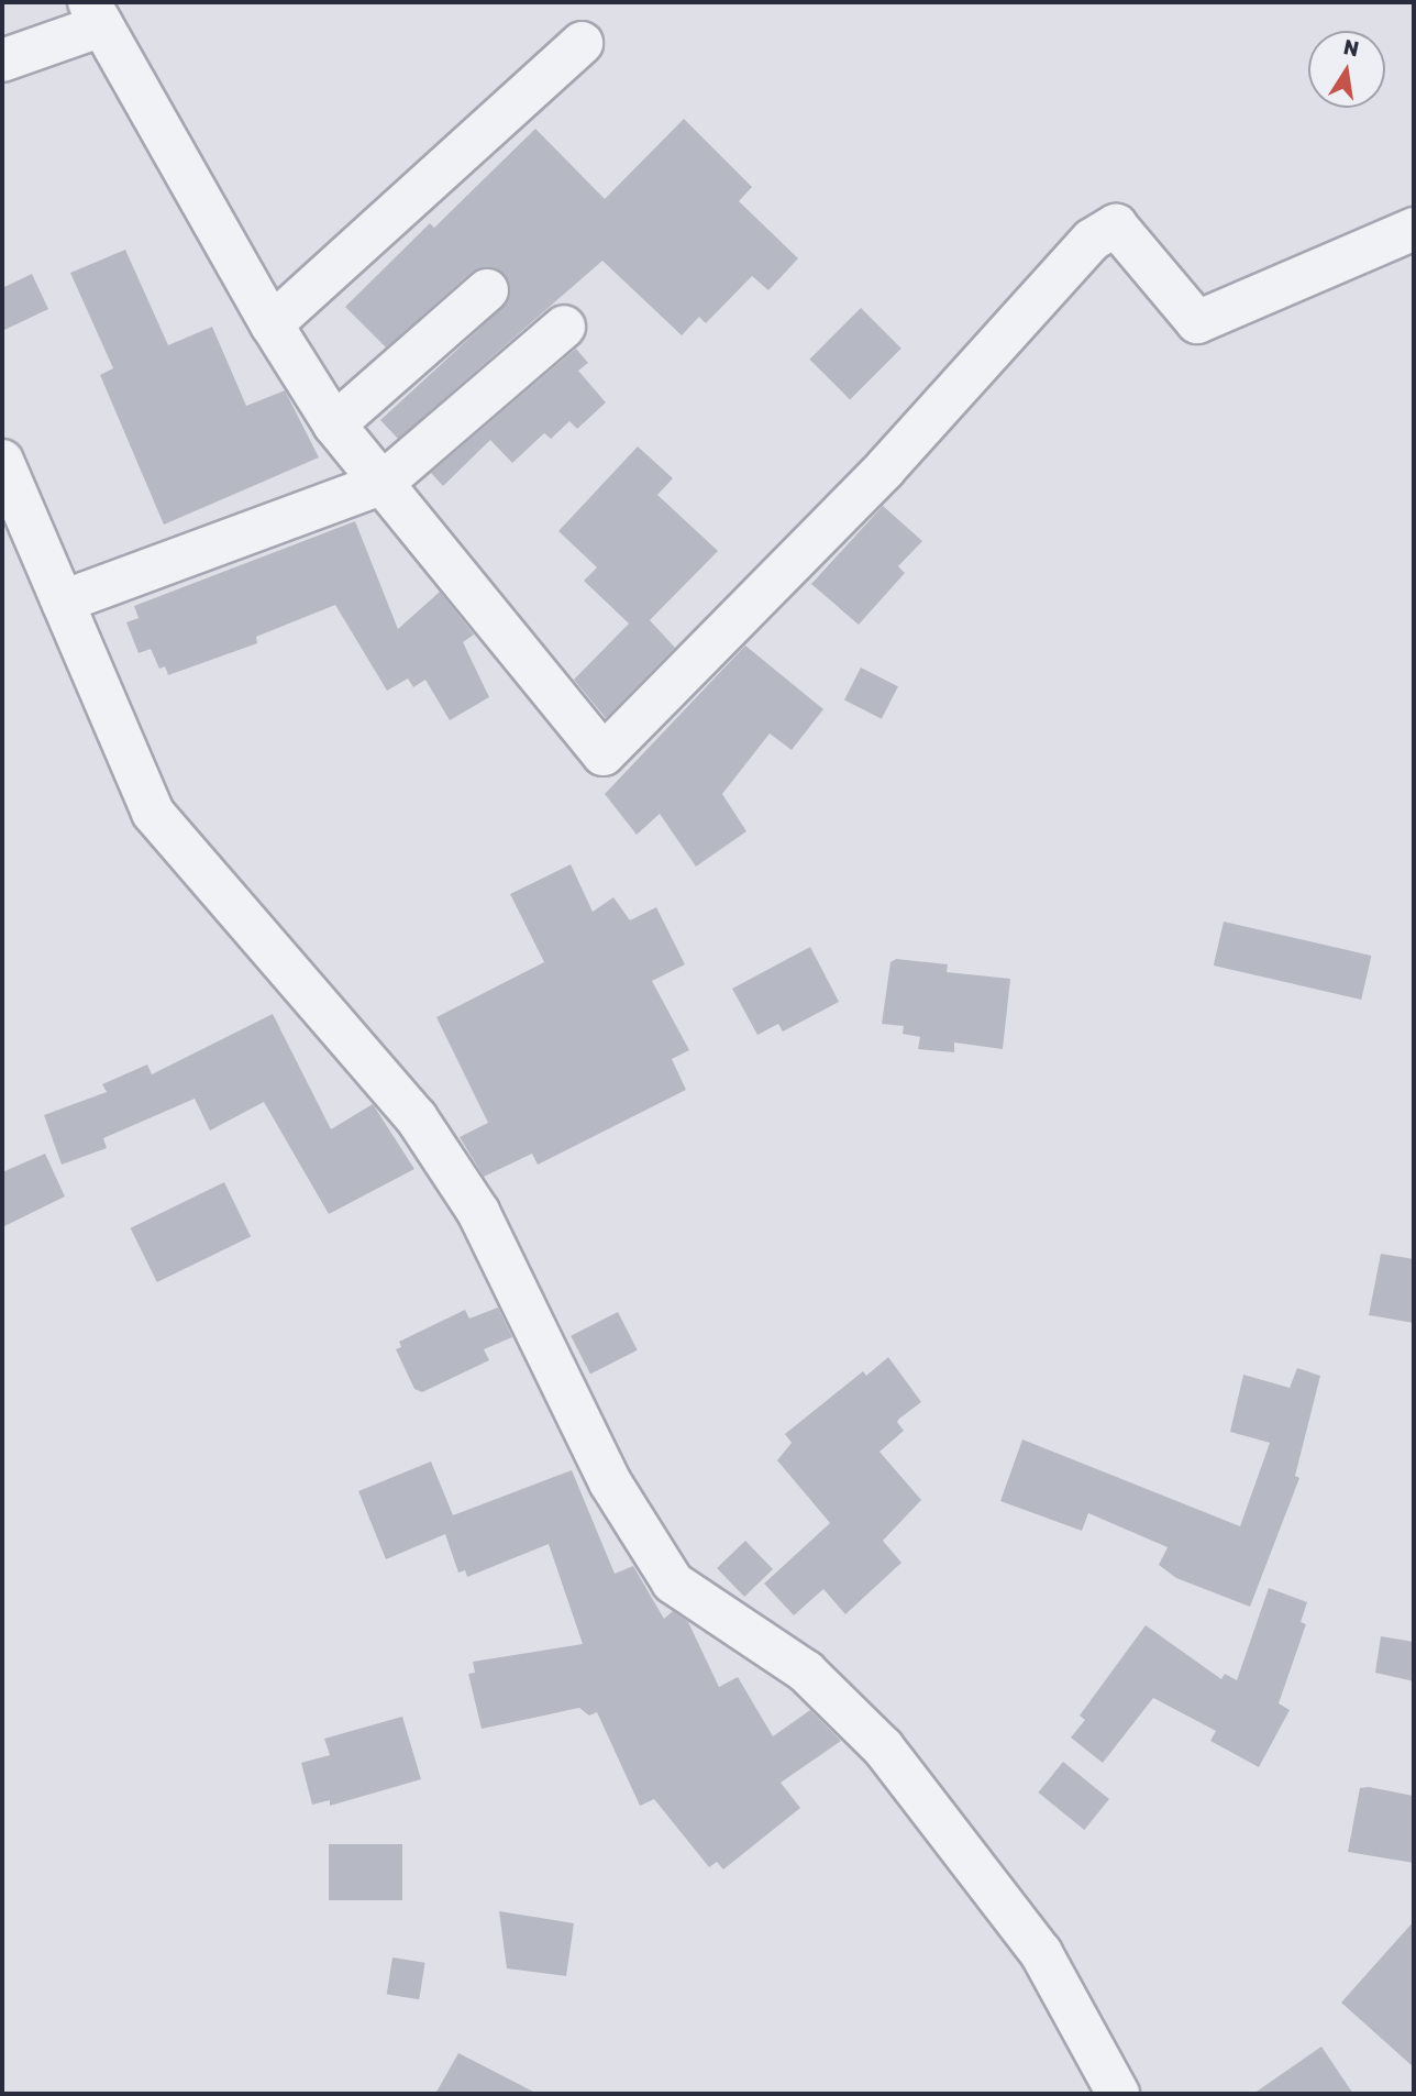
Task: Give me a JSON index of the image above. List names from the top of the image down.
{
  "north": "top"
}
